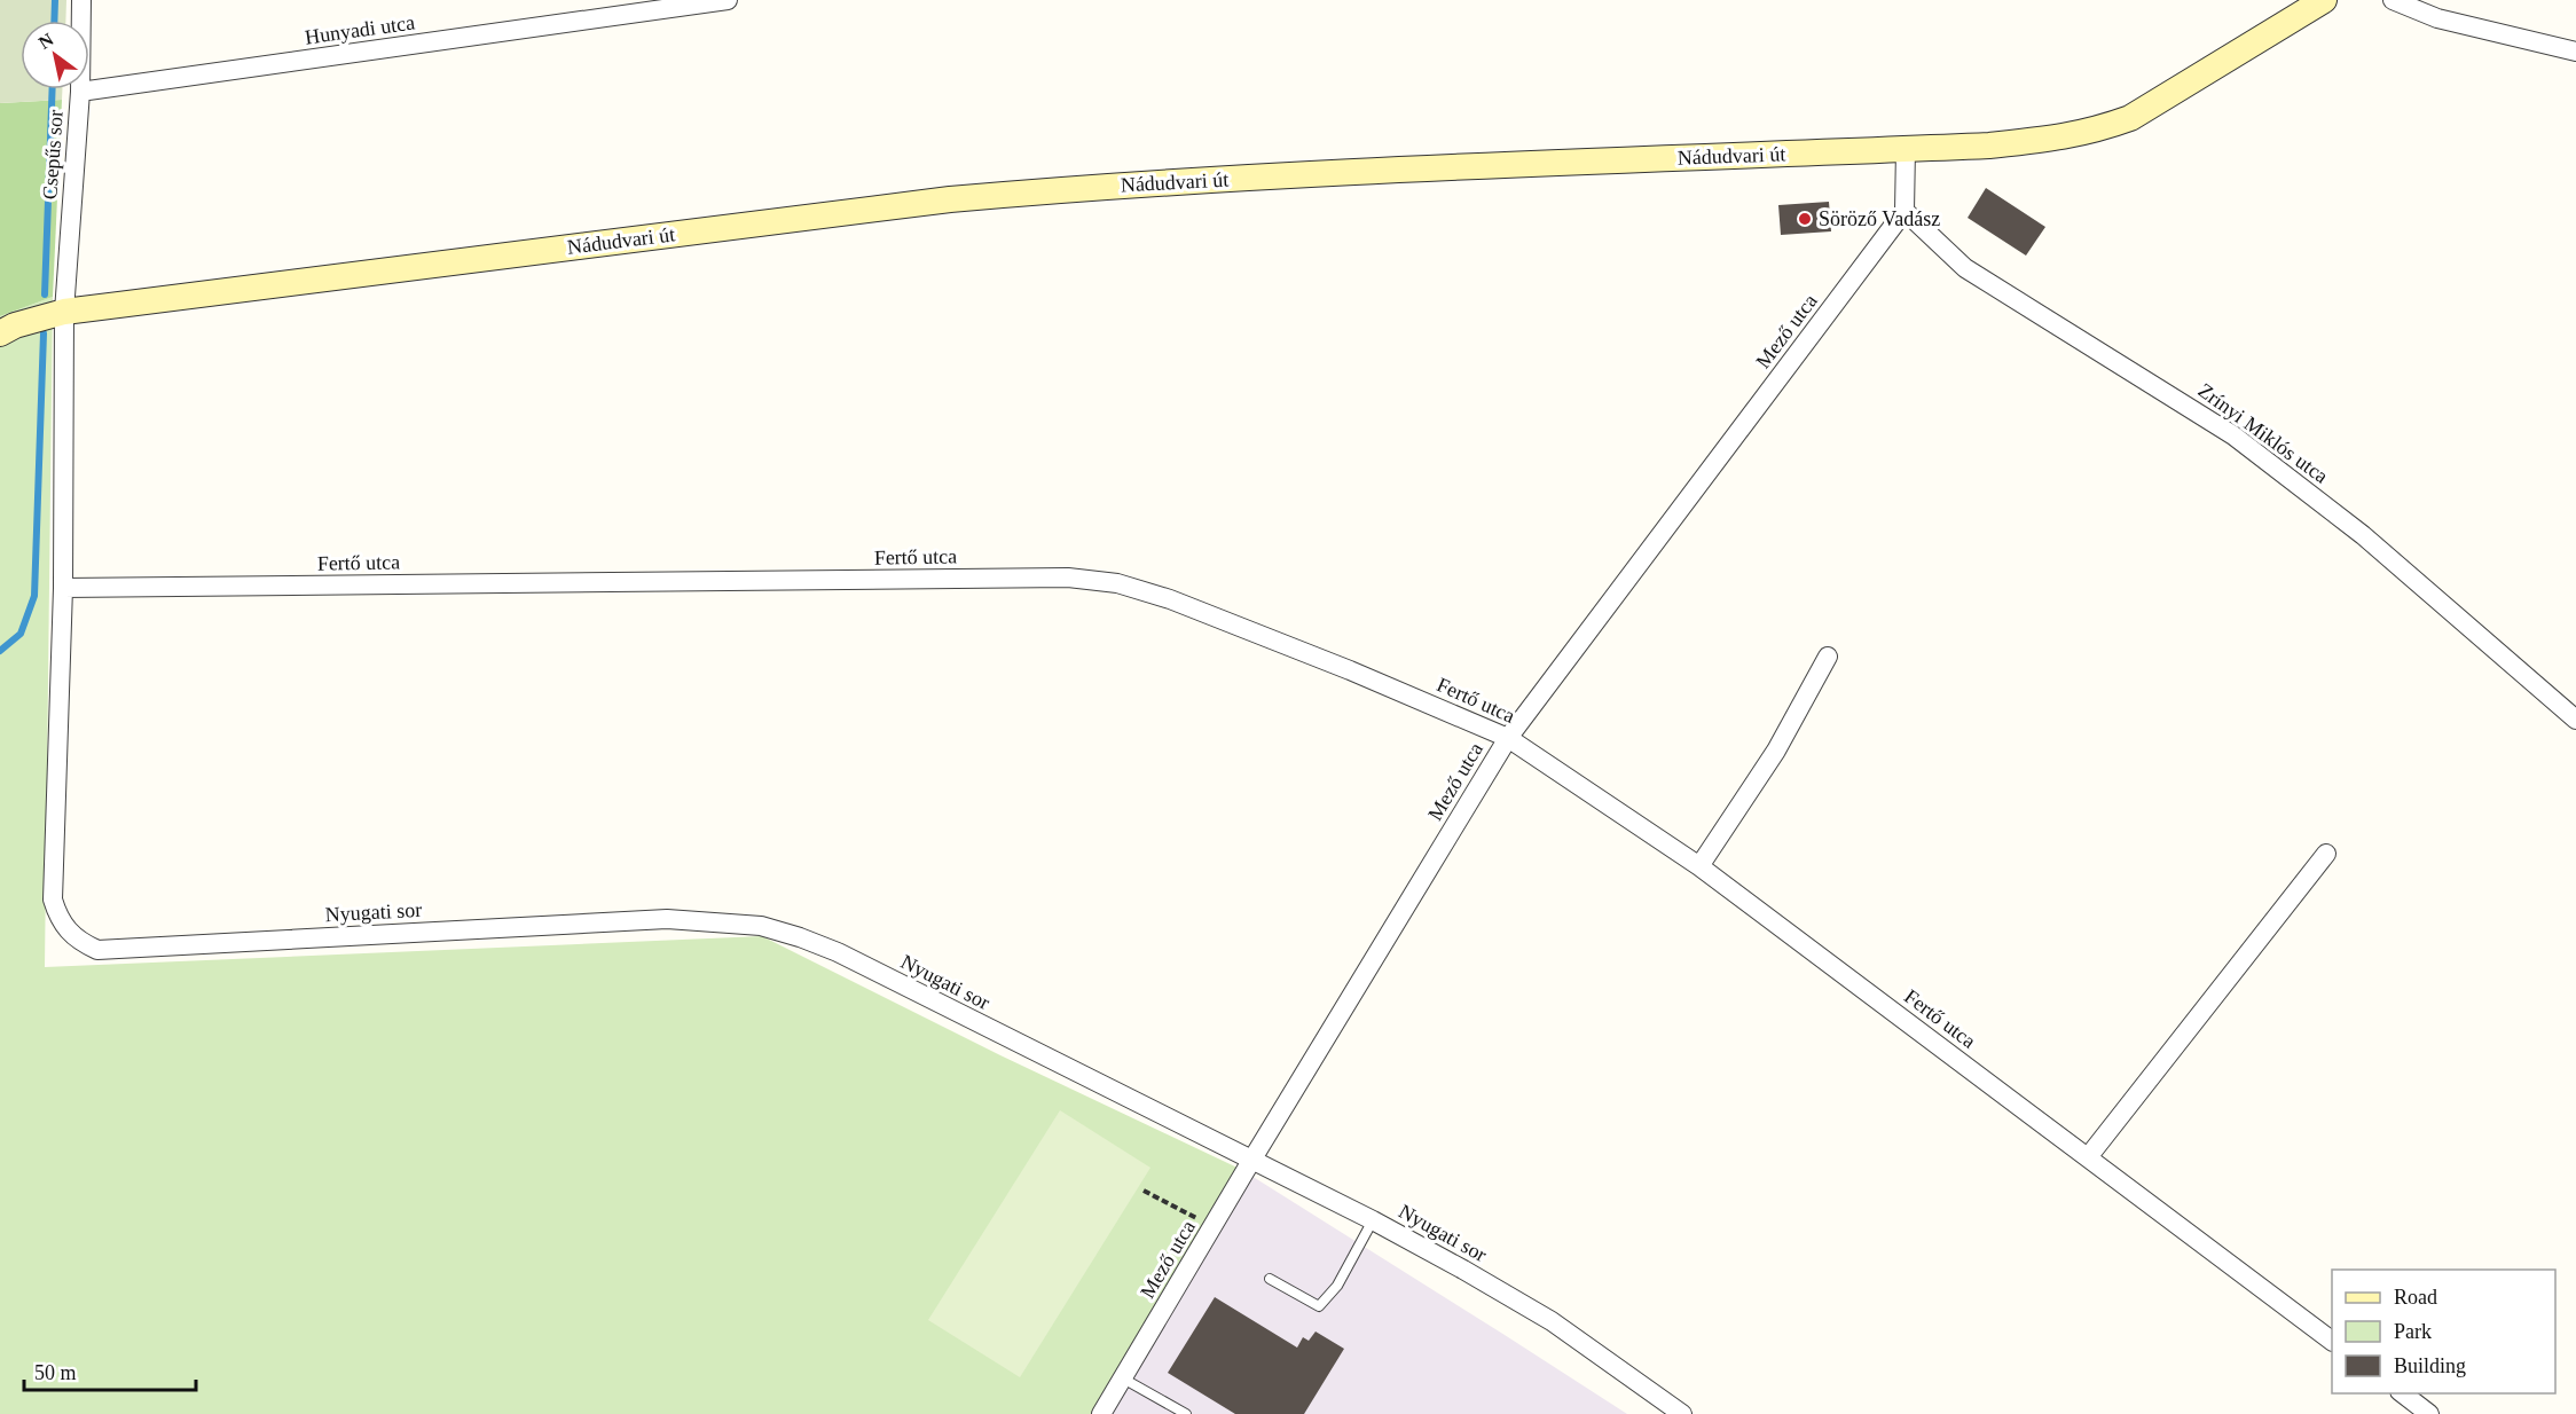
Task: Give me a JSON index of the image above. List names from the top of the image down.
{
  "streets": {
    "main road": ["Nádudvari út"],
    "street": [
      "Hunyadi utca",
      "Csepűs sor",
      "Mező utca",
      "Zrínyi Miklós utca",
      "Fertő utca",
      "Nyugati sor"
    ]
  },
  "crossings": [
    ["Hunyadi utca", "Csepűs sor"],
    ["Csepűs sor", "Nádudvari út"],
    ["Mező utca", "Zrínyi Miklós utca"],
    ["Mező utca", "Fertő utca"],
    ["Mező utca", "Nyugati sor"],
    ["Fertő utca", "Nyugati sor"]
  ],
  "places": ["Söröző Vadász"],
  "legend": ["Road", "Park", "Building"],
  "scale_bar": "50 m",
  "north": "top left"
}
